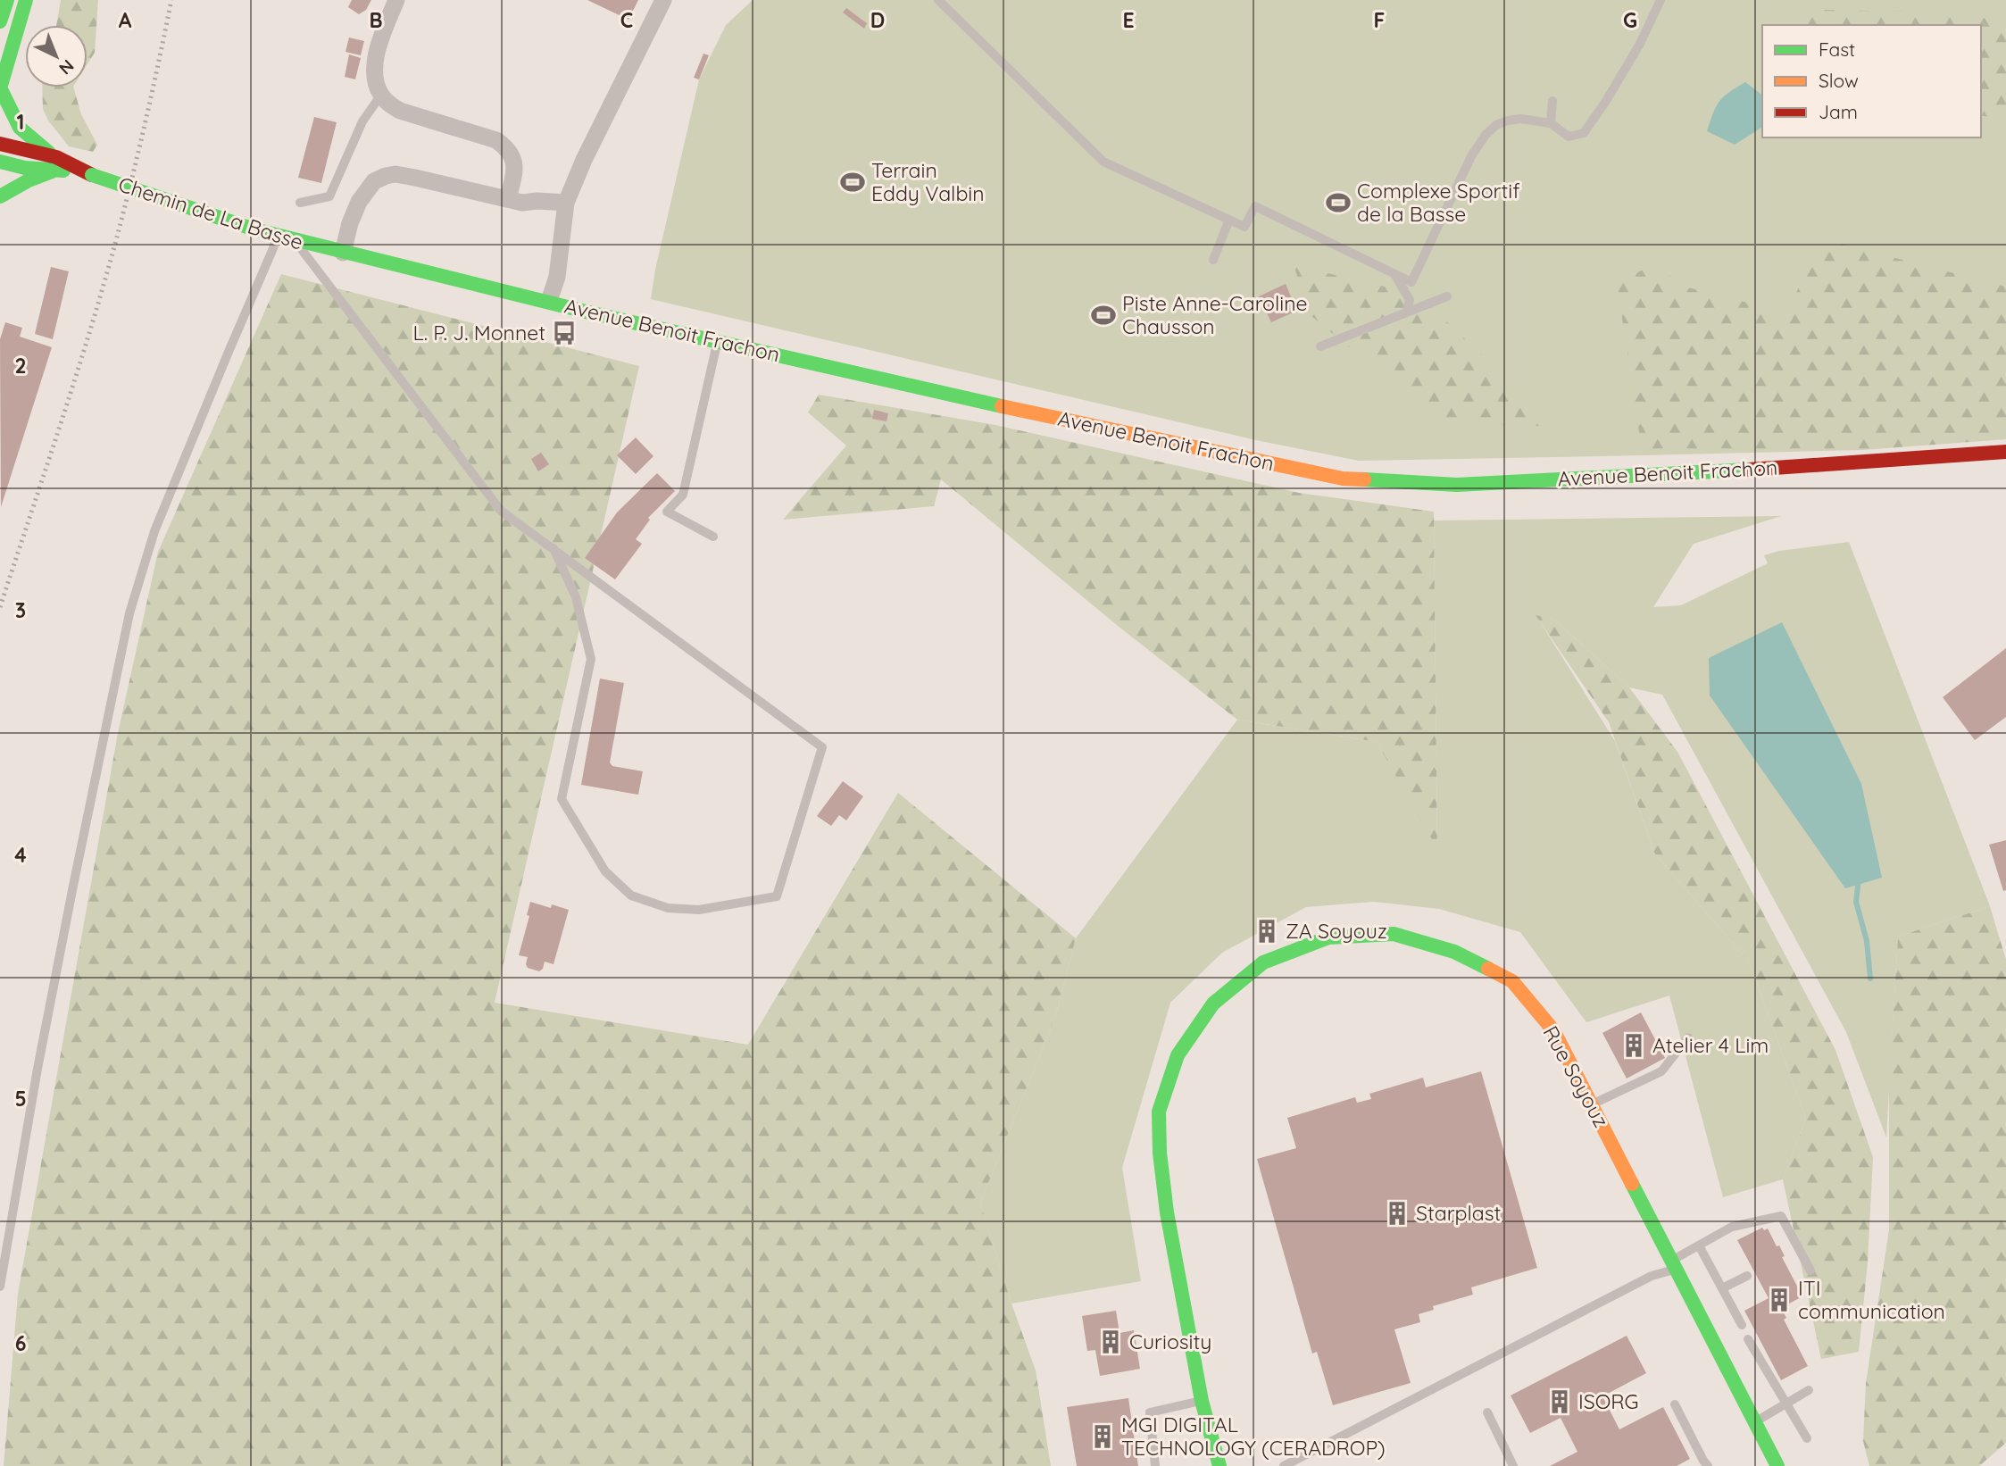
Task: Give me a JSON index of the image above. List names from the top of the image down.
{
  "streets": {
    "main road": ["Chemin de La Basse", "Avenue Benoit Frachon", "Rue Soyouz"]
  },
  "crossings": [
    ["Chemin de La Basse", "Avenue Benoit Frachon"]
  ],
  "places": {
    "sports": ["Terrain Eddy Valbin", "Complexe Sportif de la Basse", "Piste Anne-Caroline Chausson"],
    "bus stop": ["L. P. J. Monnet"],
    "building": [
      "ZA Soyouz",
      "Atelier 4 Lim",
      "Starplast",
      "ITI communication",
      "Curiosity",
      "ISORG",
      "MGI DIGITAL TECHNOLOGY (CERADROP)"
    ]
  },
  "legend": ["Fast", "Slow", "Jam"],
  "north": "bottom right",
  "grid": {
    "columns": [
      "A",
      "B",
      "C",
      "D",
      "E",
      "F",
      "G"
    ],
    "rows": [
      "1",
      "2",
      "3",
      "4",
      "5",
      "6"
    ]
  }
}
